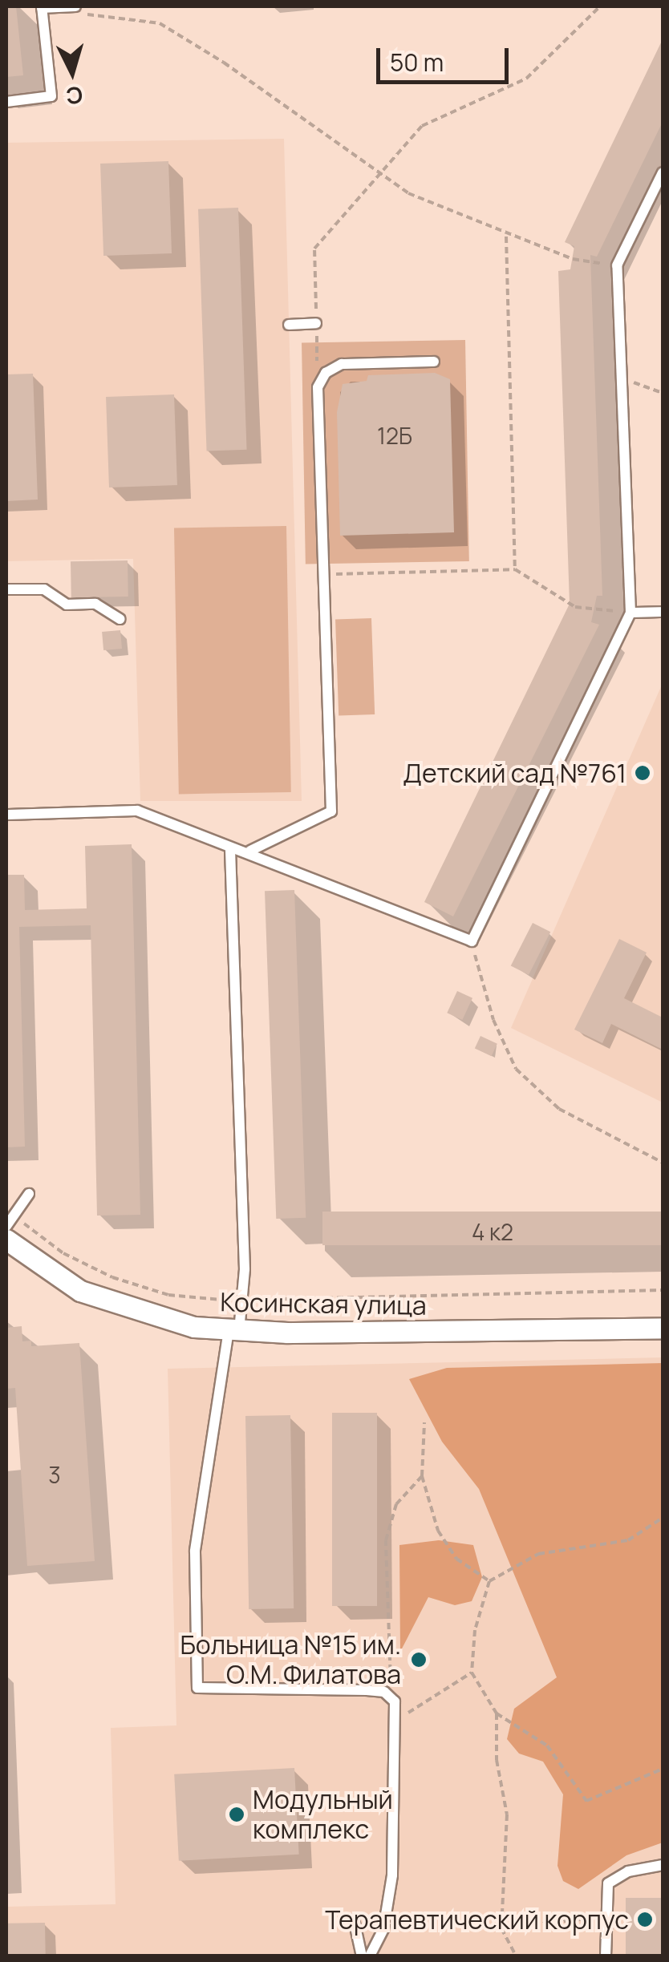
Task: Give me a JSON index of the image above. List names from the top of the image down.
{
  "streets": {
    "street": ["Косинская улица"]
  },
  "places": [
    "Детский сад №761",
    "Больница №15 им. О.М. Филатова",
    "Модульный комплекс",
    "Терапевтический корпус"
  ],
  "house_numbers": ["12Б", "4 к2", "3"],
  "scale_bar": "50 m",
  "north": "bottom"
}
